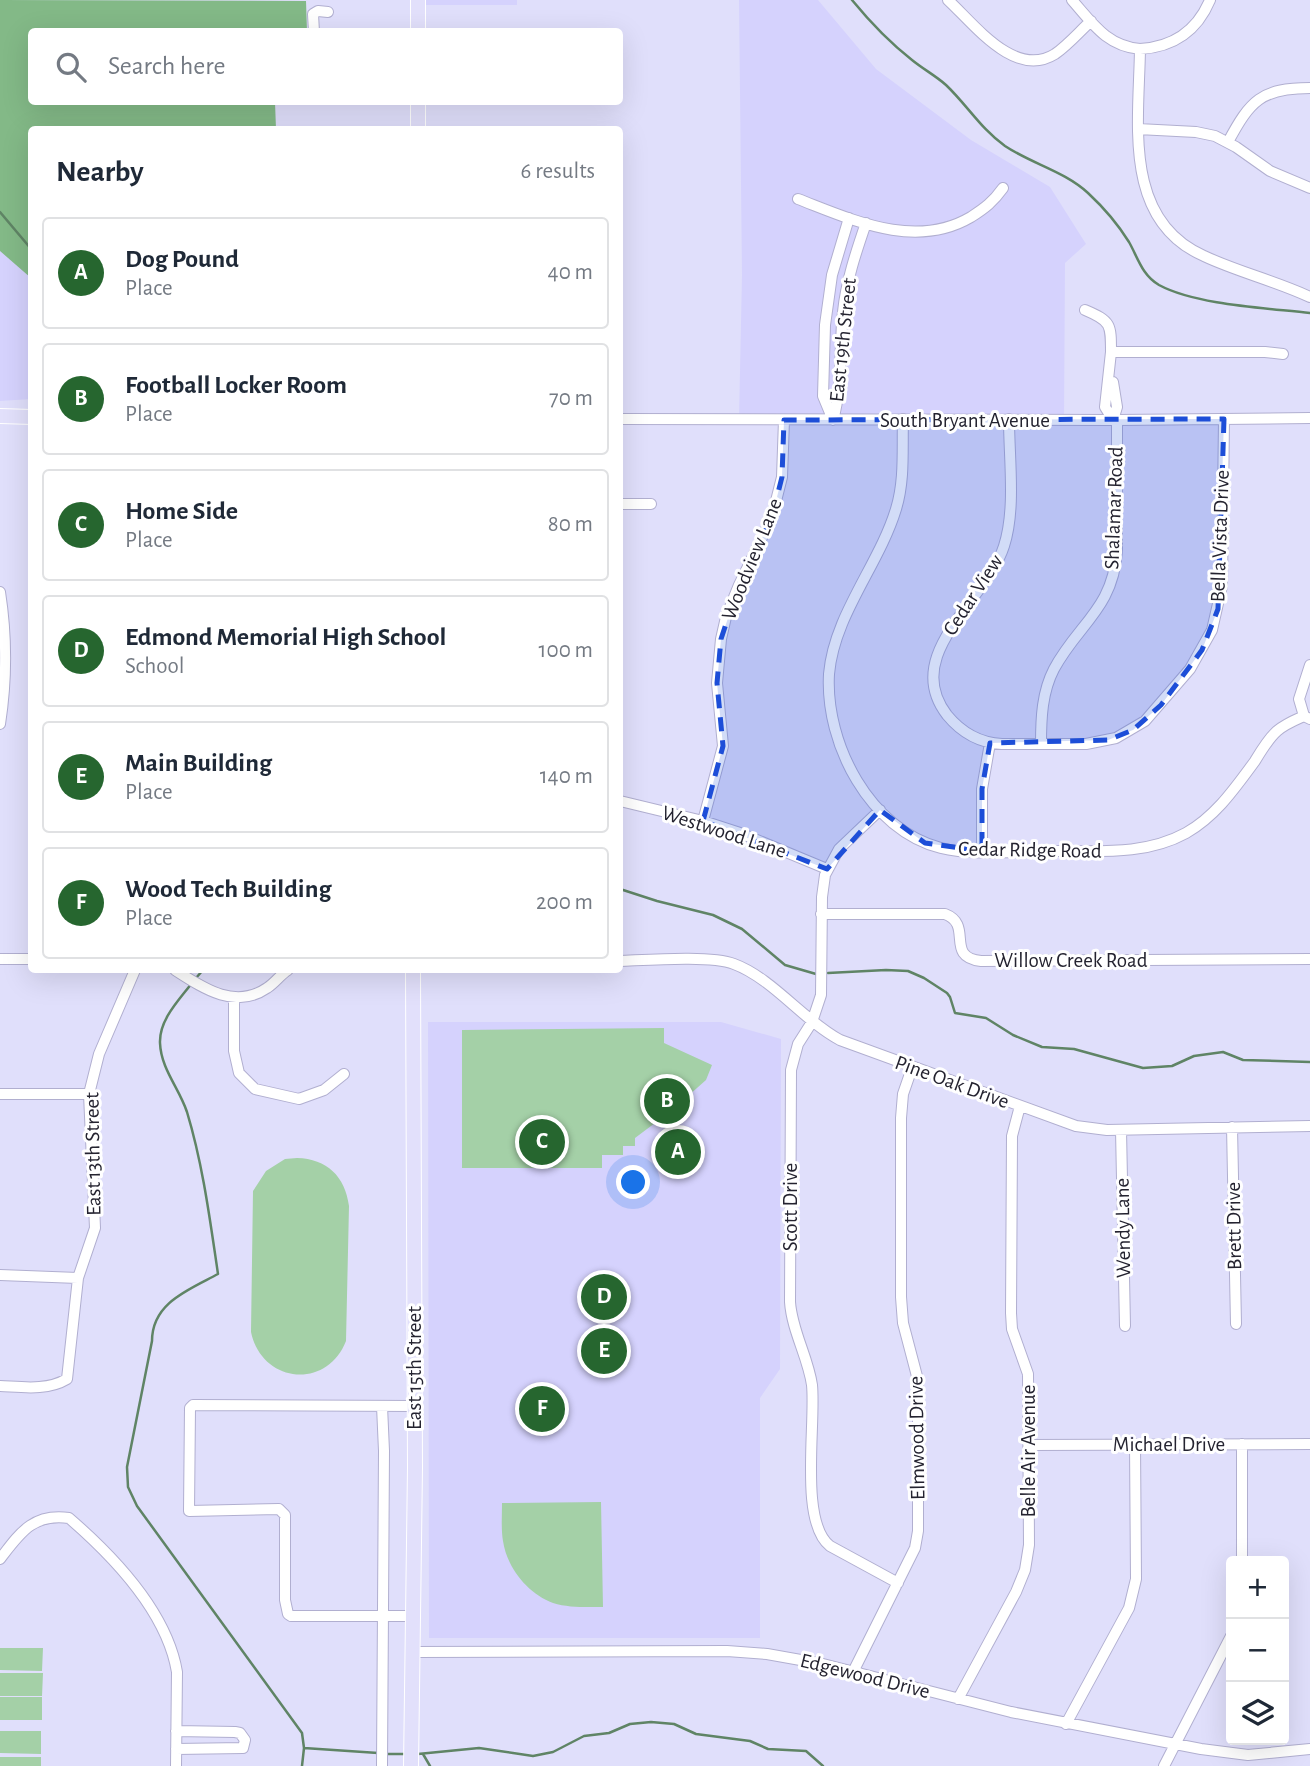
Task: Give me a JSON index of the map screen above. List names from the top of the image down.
{
  "streets": {
    "main road": ["East 15th Street"],
    "street": [
      "East 19th Street",
      "South Bryant Avenue",
      "Shalamar Road",
      "Bella Vista Drive",
      "Woodview Lane",
      "Cedar View",
      "Westwood Lane",
      "Cedar Ridge Road",
      "Willow Creek Road",
      "Pine Oak Drive",
      "East 13th Street",
      "Scott Drive",
      "Brett Drive",
      "Wendy Lane",
      "Elmwood Drive",
      "Michael Drive",
      "Belle Air Avenue",
      "Edgewood Drive"
    ]
  },
  "crossings": [
    ["East 19th Street", "South Bryant Avenue"],
    ["South Bryant Avenue", "Shalamar Road"],
    ["South Bryant Avenue", "Bella Vista Drive"],
    ["South Bryant Avenue", "Woodview Lane"],
    ["South Bryant Avenue", "Cedar View"],
    ["South Bryant Avenue", "Cedar Ridge Road"],
    ["Shalamar Road", "Bella Vista Drive"],
    ["Bella Vista Drive", "Cedar View"],
    ["Woodview Lane", "Westwood Lane"],
    ["Westwood Lane", "Scott Drive"],
    ["Cedar Ridge Road", "Scott Drive"],
    ["Willow Creek Road", "Scott Drive"],
    ["Pine Oak Drive", "Scott Drive"],
    ["Pine Oak Drive", "Brett Drive"],
    ["Pine Oak Drive", "Wendy Lane"],
    ["Pine Oak Drive", "Elmwood Drive"],
    ["Pine Oak Drive", "Belle Air Avenue"],
    ["Scott Drive", "Elmwood Drive"],
    ["East 15th Street", "Edgewood Drive"],
    ["Elmwood Drive", "Edgewood Drive"],
    ["Michael Drive", "Belle Air Avenue"],
    ["Belle Air Avenue", "Edgewood Drive"]
  ],
  "page": {
    "search": "Search here",
    "heading": ["Nearby", "6 results"],
    "list": [
      {
        "mark": "A",
        "name": "Dog Pound",
        "note": "Place",
        "value": "40 m"
      },
      {
        "mark": "B",
        "name": "Football Locker Room",
        "note": "Place",
        "value": "70 m"
      },
      {
        "mark": "C",
        "name": "Home Side",
        "note": "Place",
        "value": "80 m"
      },
      {
        "mark": "D",
        "name": "Edmond Memorial High School",
        "note": "School",
        "value": "100 m"
      },
      {
        "mark": "E",
        "name": "Main Building",
        "note": "Place",
        "value": "140 m"
      },
      {
        "mark": "F",
        "name": "Wood Tech Building",
        "note": "Place",
        "value": "200 m"
      }
    ],
    "pins": [
      "B",
      "C",
      "A",
      "D",
      "E",
      "F"
    ],
    "map_buttons": ["+", "−"]
  }
}
